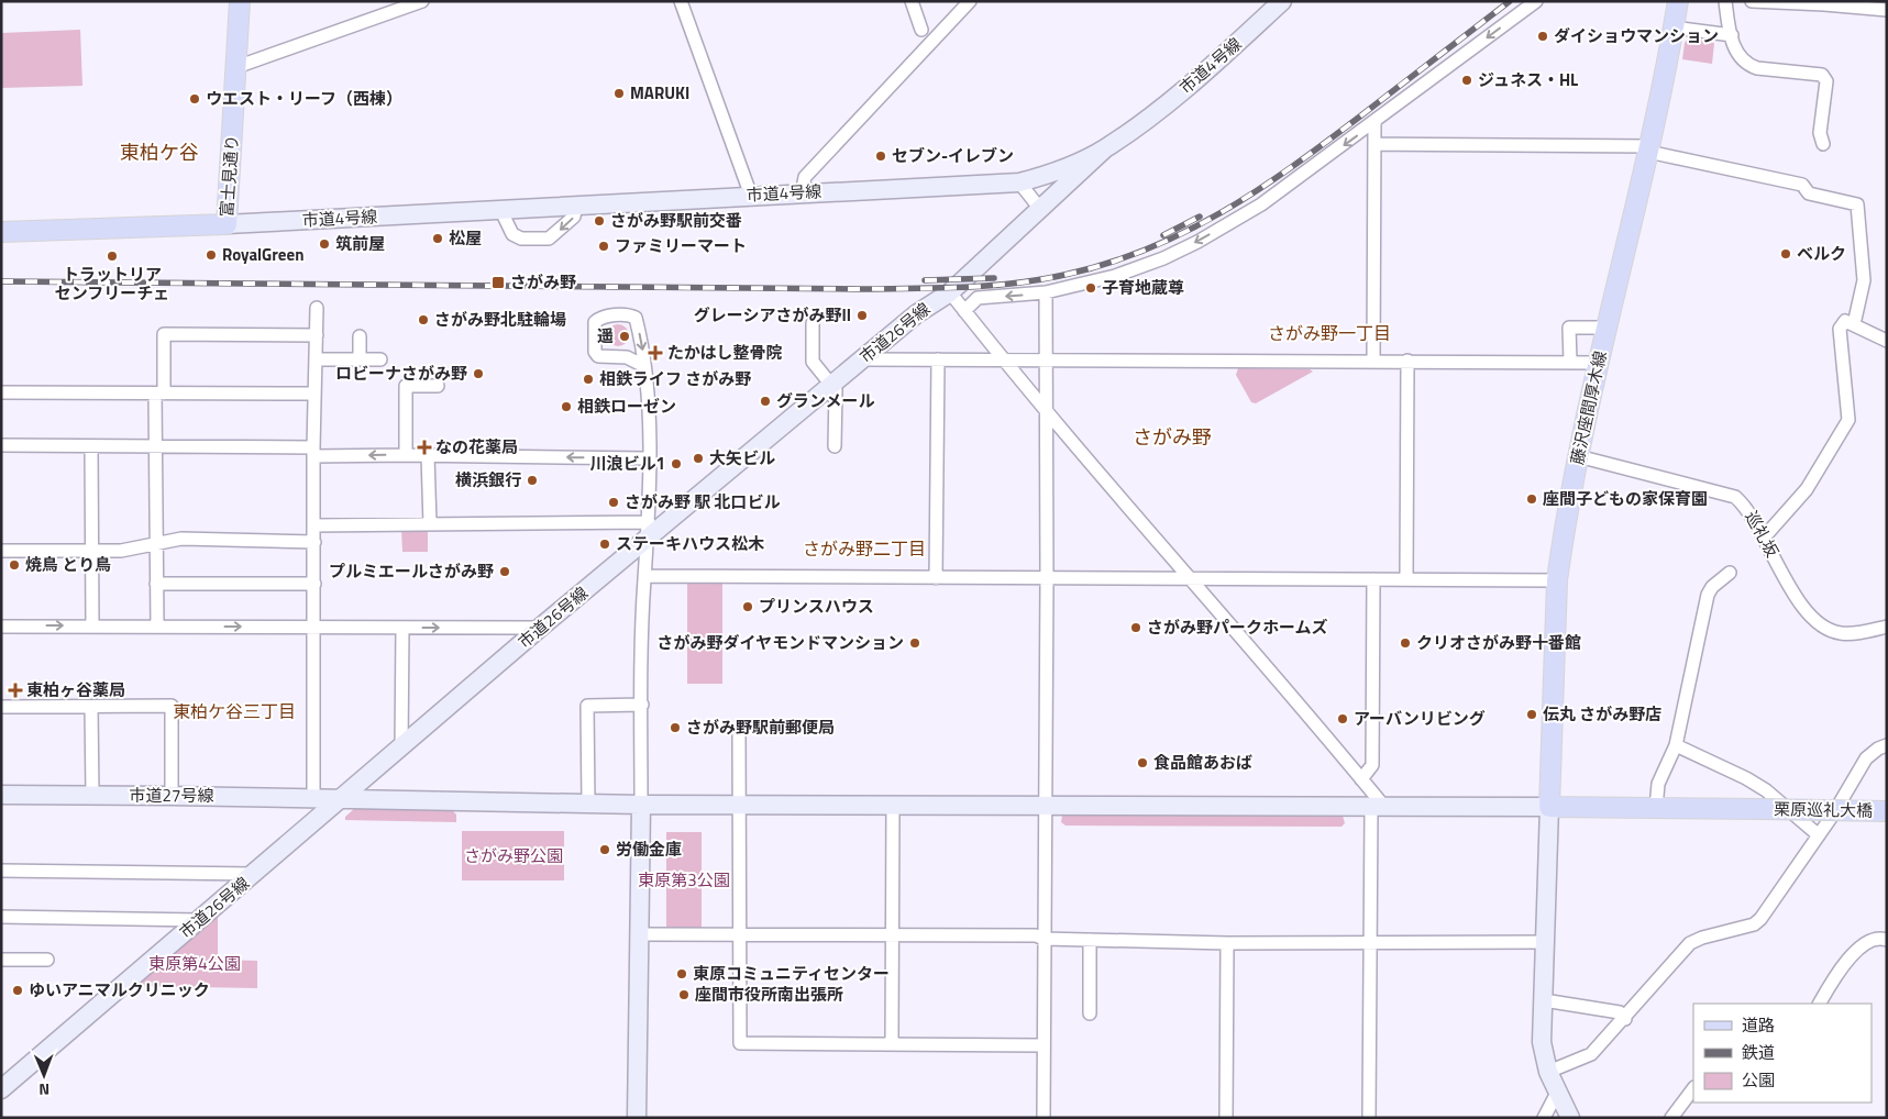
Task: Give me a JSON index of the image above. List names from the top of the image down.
{
  "streets": {
    "main road": ["富士見通り", "藤沢座間厚木線", "栗原巡礼大橋"],
    "street": [
      "市道4号線",
      "市道26号線",
      "巡礼坂",
      "市道27号線"
    ]
  },
  "crossings": [
    ["市道4号線", "富士見通り"],
    ["市道4号線", "市道26号線"],
    ["市道26号線", "市道27号線"],
    ["藤沢座間厚木線", "巡礼坂"],
    ["藤沢座間厚木線", "市道27号線"]
  ],
  "districts": [
    "東柏ケ谷",
    "さがみ野一丁目",
    "さがみ野",
    "さがみ野二丁目",
    "東柏ケ谷三丁目"
  ],
  "parks": ["さがみ野公園", "東原第3公園", "東原第4公園"],
  "places": {
    "other": [
      "ダイショウマンション",
      "ジュネス・HL",
      "MARUKI",
      "ウエスト・リーフ（西棟）",
      "セブン-イレブン",
      "さがみ野駅前交番",
      "松屋",
      "筑前屋",
      "ファミリーマート",
      "ベルク",
      "RoyalGreen",
      "トラットリア センフリーチェ",
      "子育地蔵尊",
      "グレーシアさがみ野II",
      "さがみ野北駐輪場",
      "遥",
      "ロビーナさがみ野",
      "相鉄ライフ さがみ野",
      "グランメール",
      "相鉄ローゼン",
      "大矢ビル",
      "川浪ビル1",
      "横浜銀行",
      "座間子どもの家保育園",
      "さがみ野 駅 北口ビル",
      "ステーキハウス松木",
      "焼鳥 とり鳥",
      "プルミエールさがみ野",
      "プリンスハウス",
      "さがみ野パークホームズ",
      "さがみ野ダイヤモンドマンション",
      "クリオさがみ野十番館",
      "伝丸 さがみ野店",
      "アーバンリビング",
      "さがみ野駅前郵便局",
      "食品館あおば",
      "労働金庫",
      "東原コミュニティセンター",
      "ゆいアニマルクリニック",
      "座間市役所南出張所"
    ],
    "transit": ["さがみ野"],
    "health": ["たかはし整骨院", "なの花薬局", "東柏ヶ谷薬局"]
  },
  "legend": ["道路", "鉄道", "公園"],
  "north": "bottom"
}
